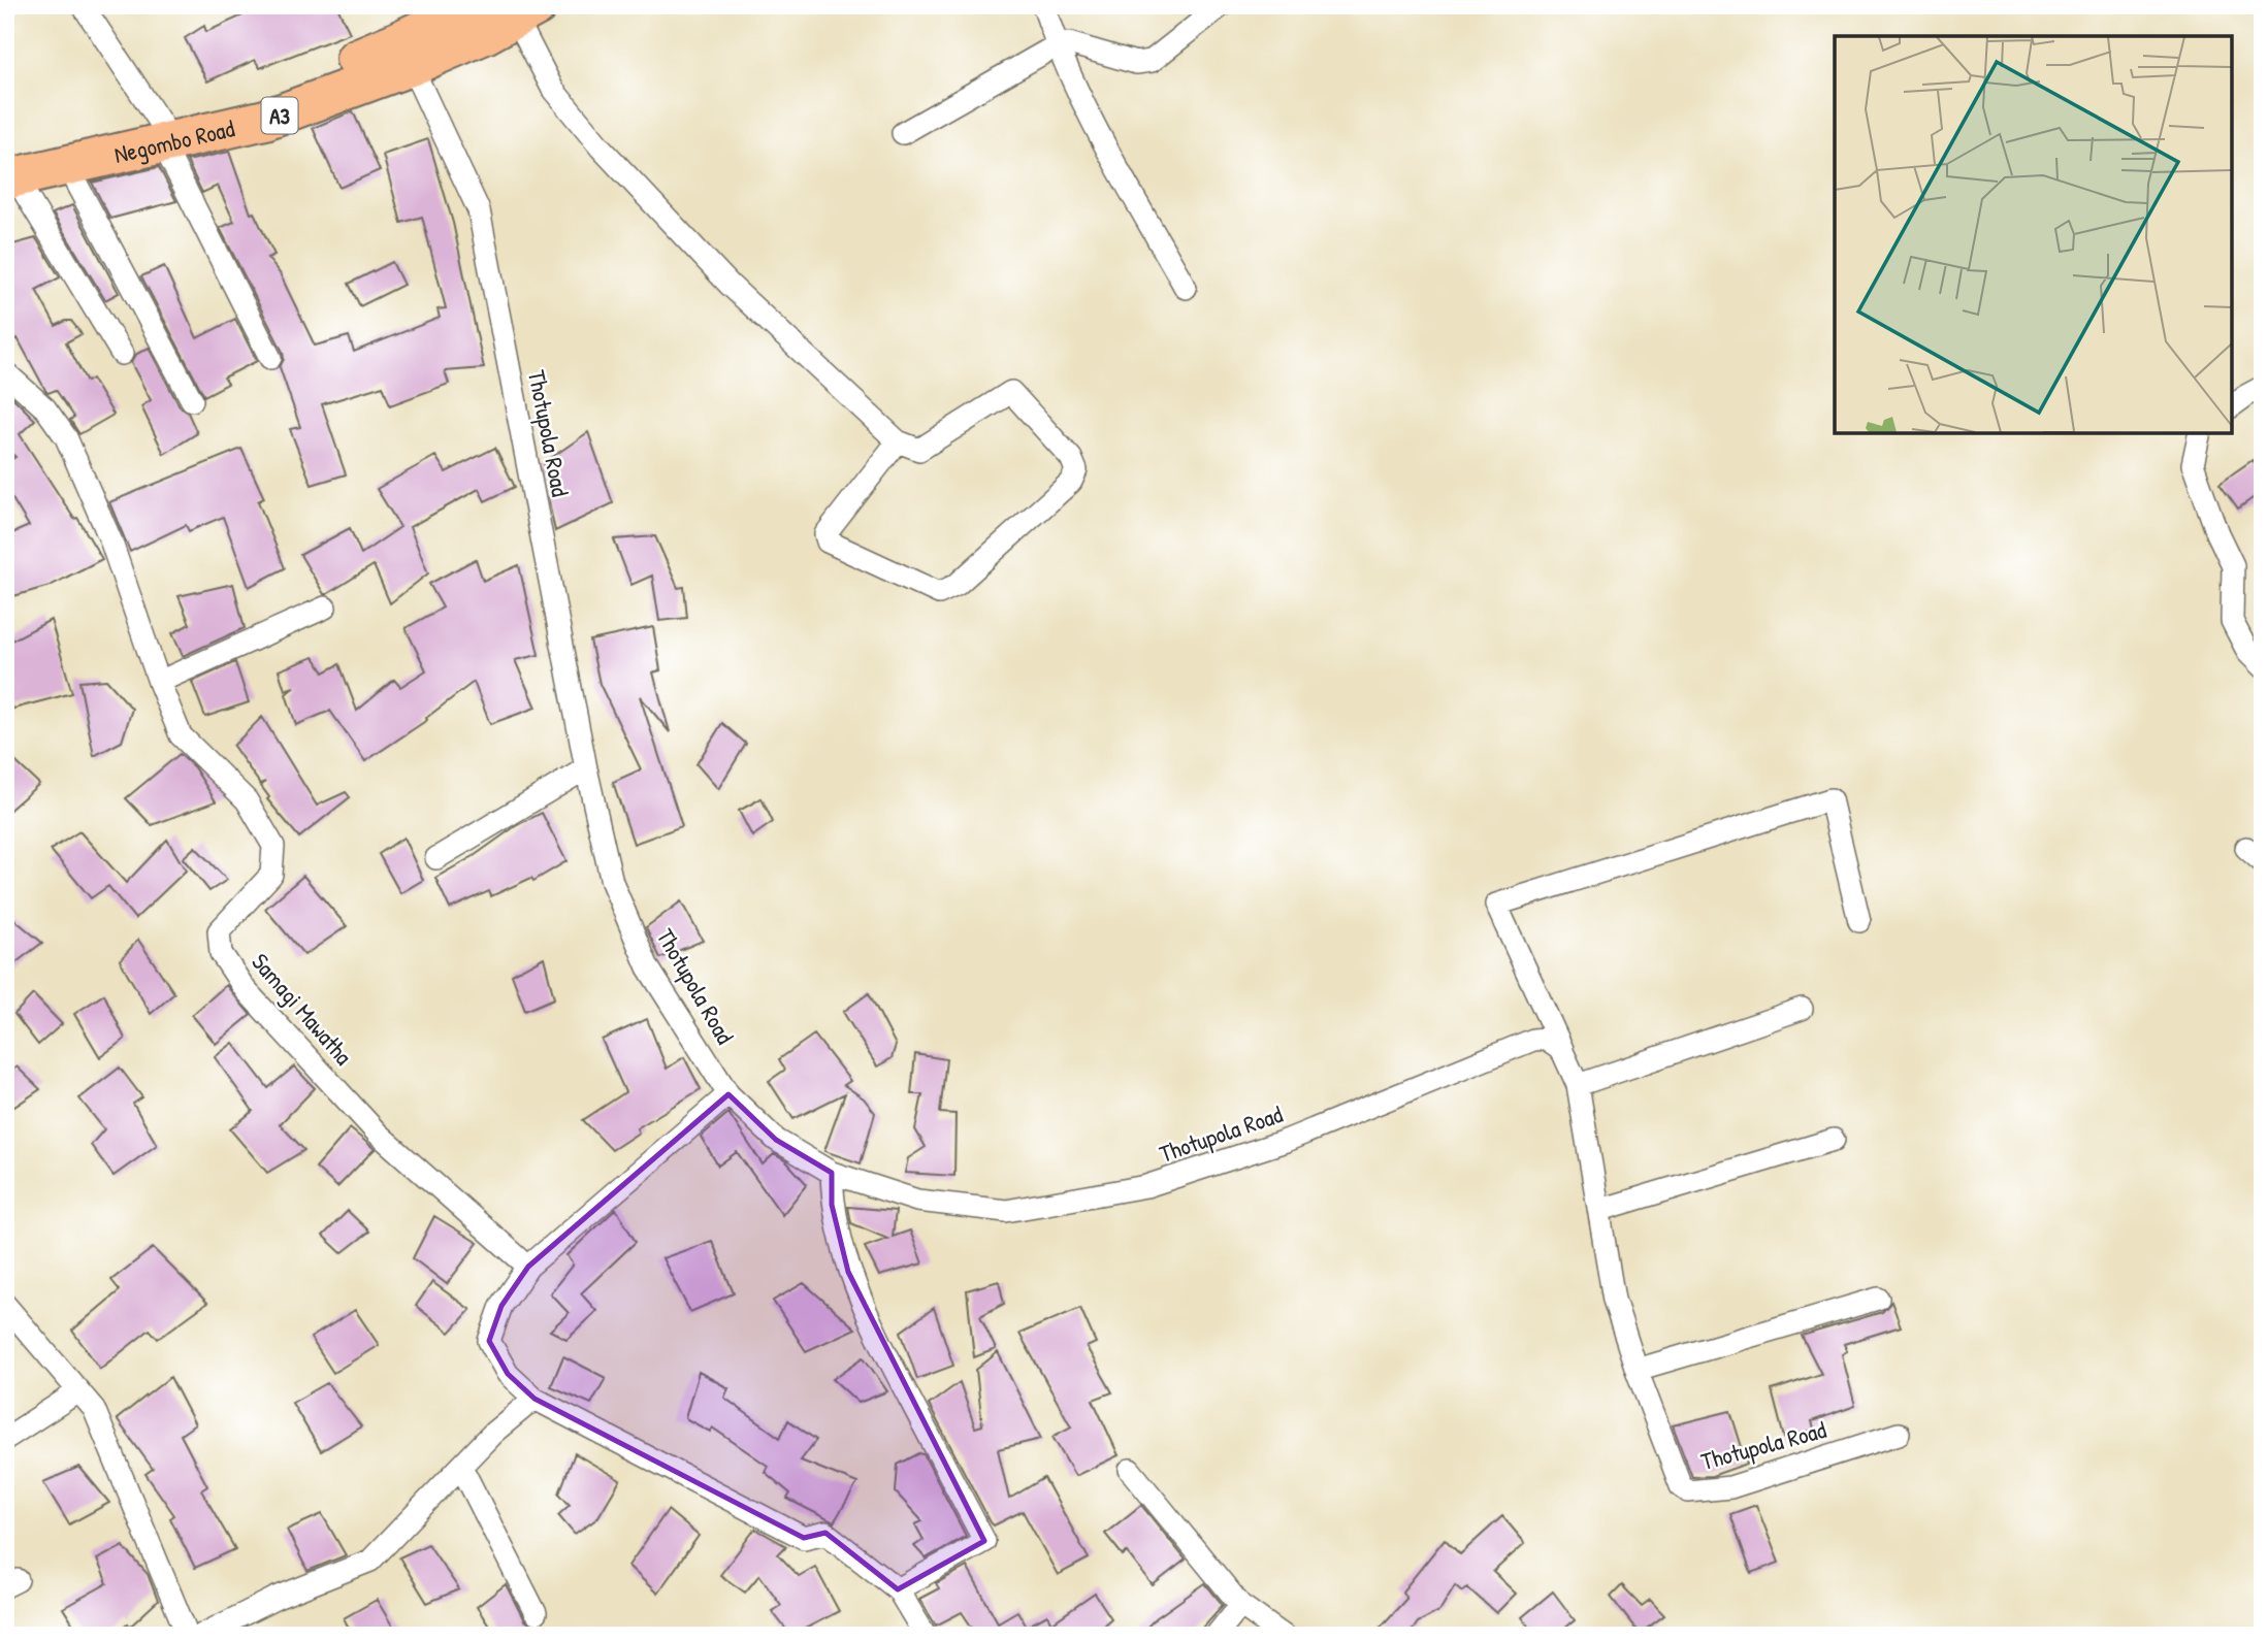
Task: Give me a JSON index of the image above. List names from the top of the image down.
{
  "streets": {
    "highway": ["A3", "Negombo Road"],
    "street": ["Thotupola Road", "Samagi Mawatha"]
  },
  "crossings": [
    ["Negombo Road", "Thotupola Road"]
  ]
}
